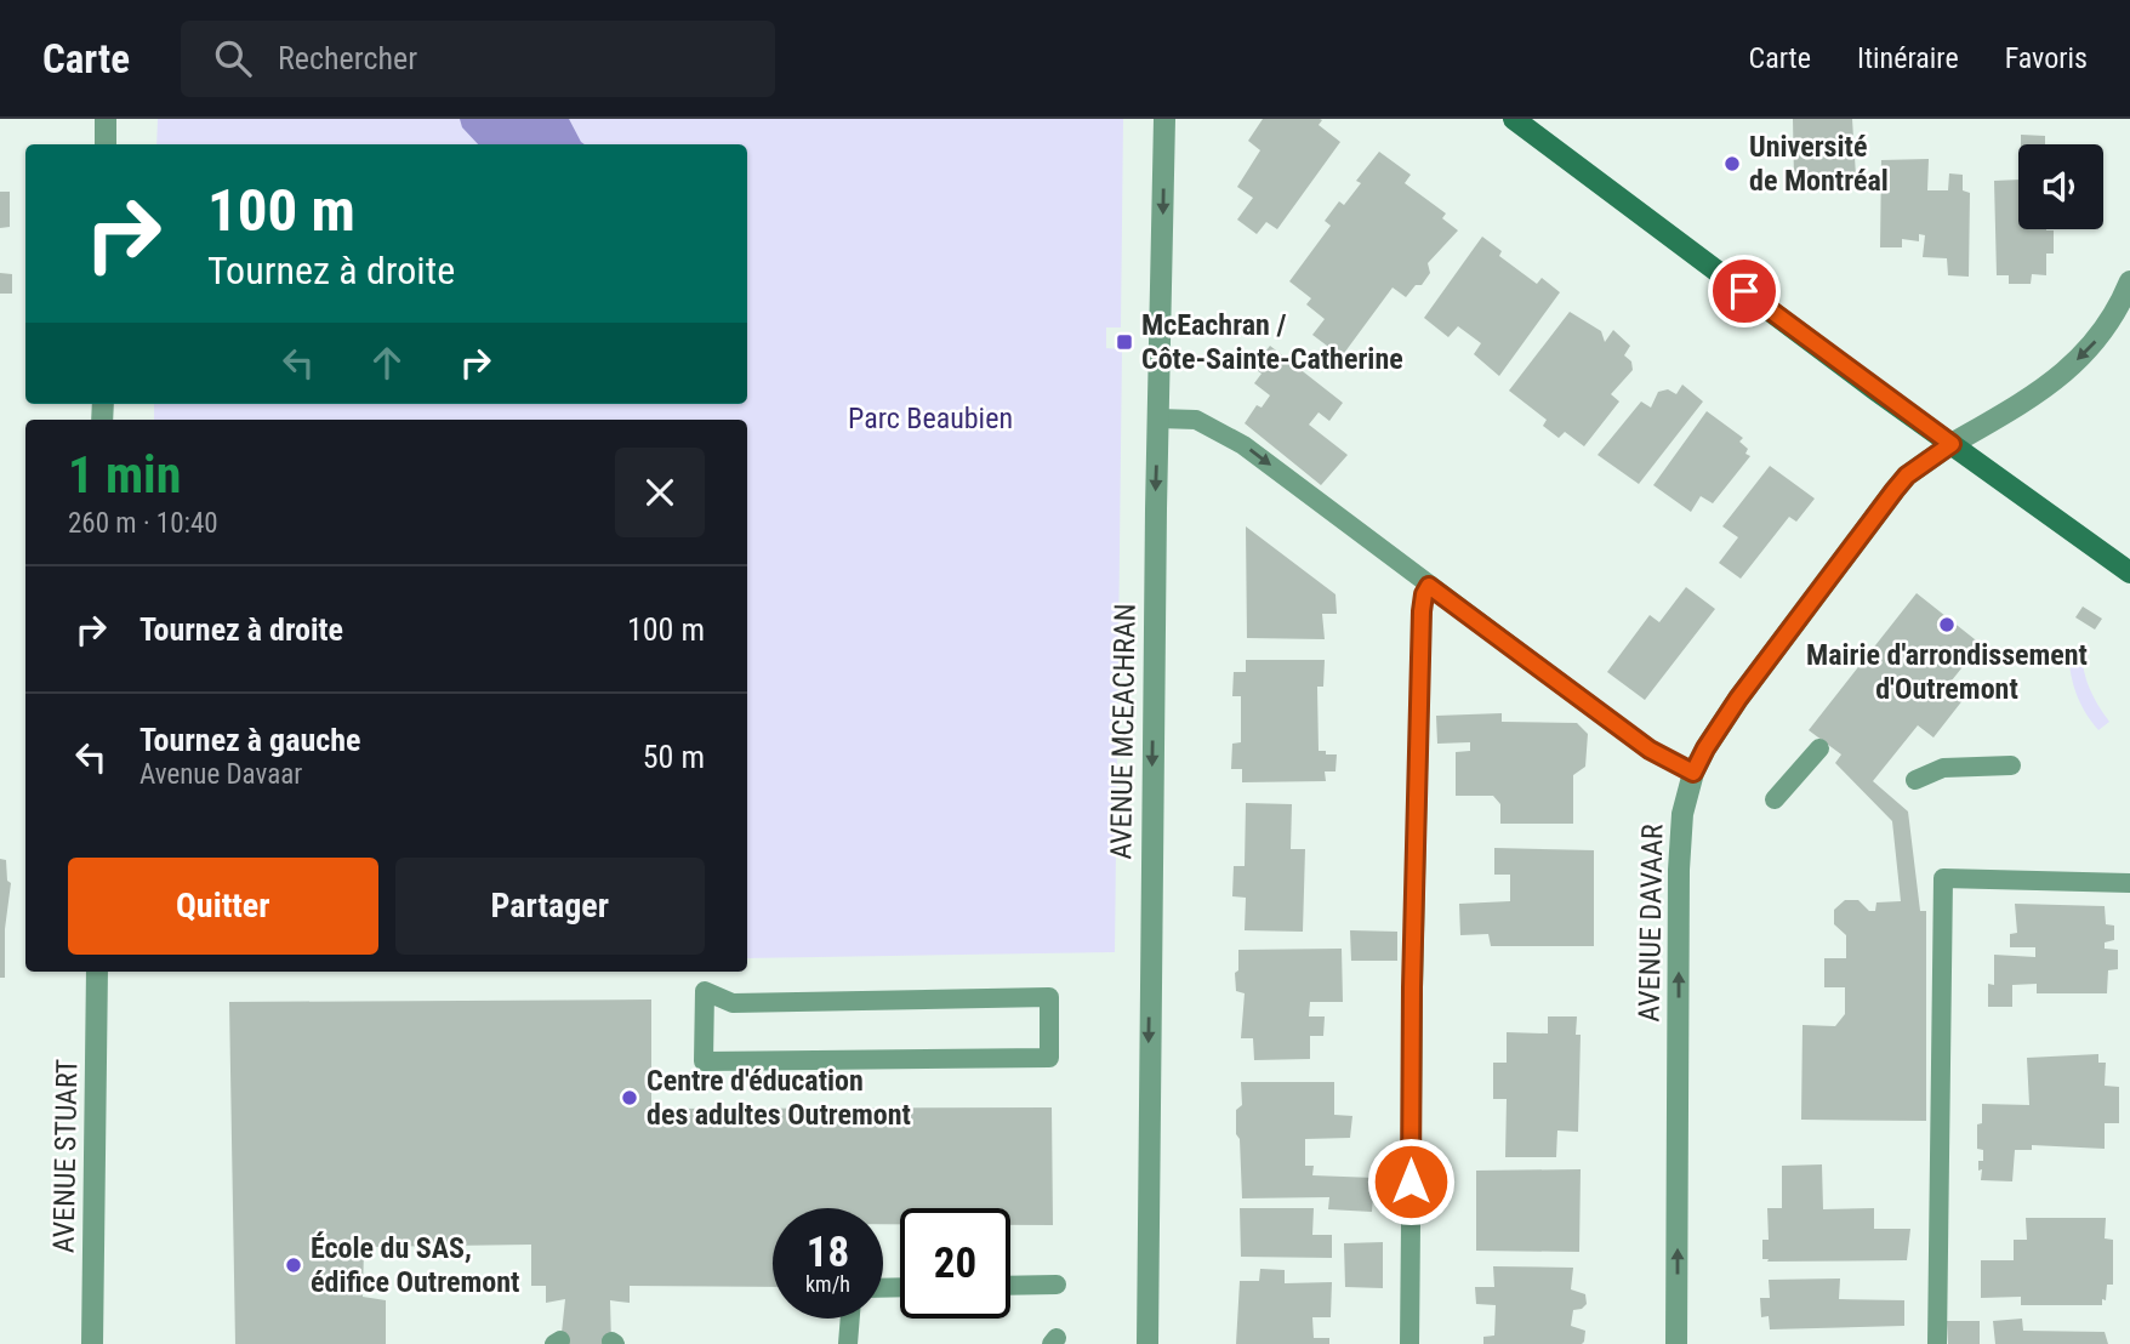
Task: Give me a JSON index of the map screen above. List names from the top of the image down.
{
  "streets": {
    "street": ["AVENUE MCEACHRAN", "AVENUE DAVAAR", "AVENUE STUART"]
  },
  "one_way": ["AVENUE MCEACHRAN"],
  "parks": ["Parc Beaubien"],
  "places": {
    "other": [
      "Université de Montréal",
      "Mairie d'arrondissement d'Outremont",
      "Centre d'éducation des adultes Outremont",
      "École du SAS, édifice Outremont"
    ],
    "transit": ["McEachran / Côte-Sainte-Catherine"]
  },
  "page": {
    "header": "Carte",
    "search": "Rechercher",
    "nav": ["Carte", "Itinéraire", "Favoris"],
    "turn": ["100 m", "Tournez à droite"],
    "heading": ["1 min", "260 m · 10:40"],
    "list": [
      {
        "name": "Tournez à droite",
        "value": "100 m"
      },
      {
        "name": "Tournez à gauche",
        "note": "Avenue Davaar",
        "value": "50 m"
      }
    ],
    "buttons": ["Quitter", "Partager"],
    "speed": "18 km/h",
    "limit": "20"
  }
}
